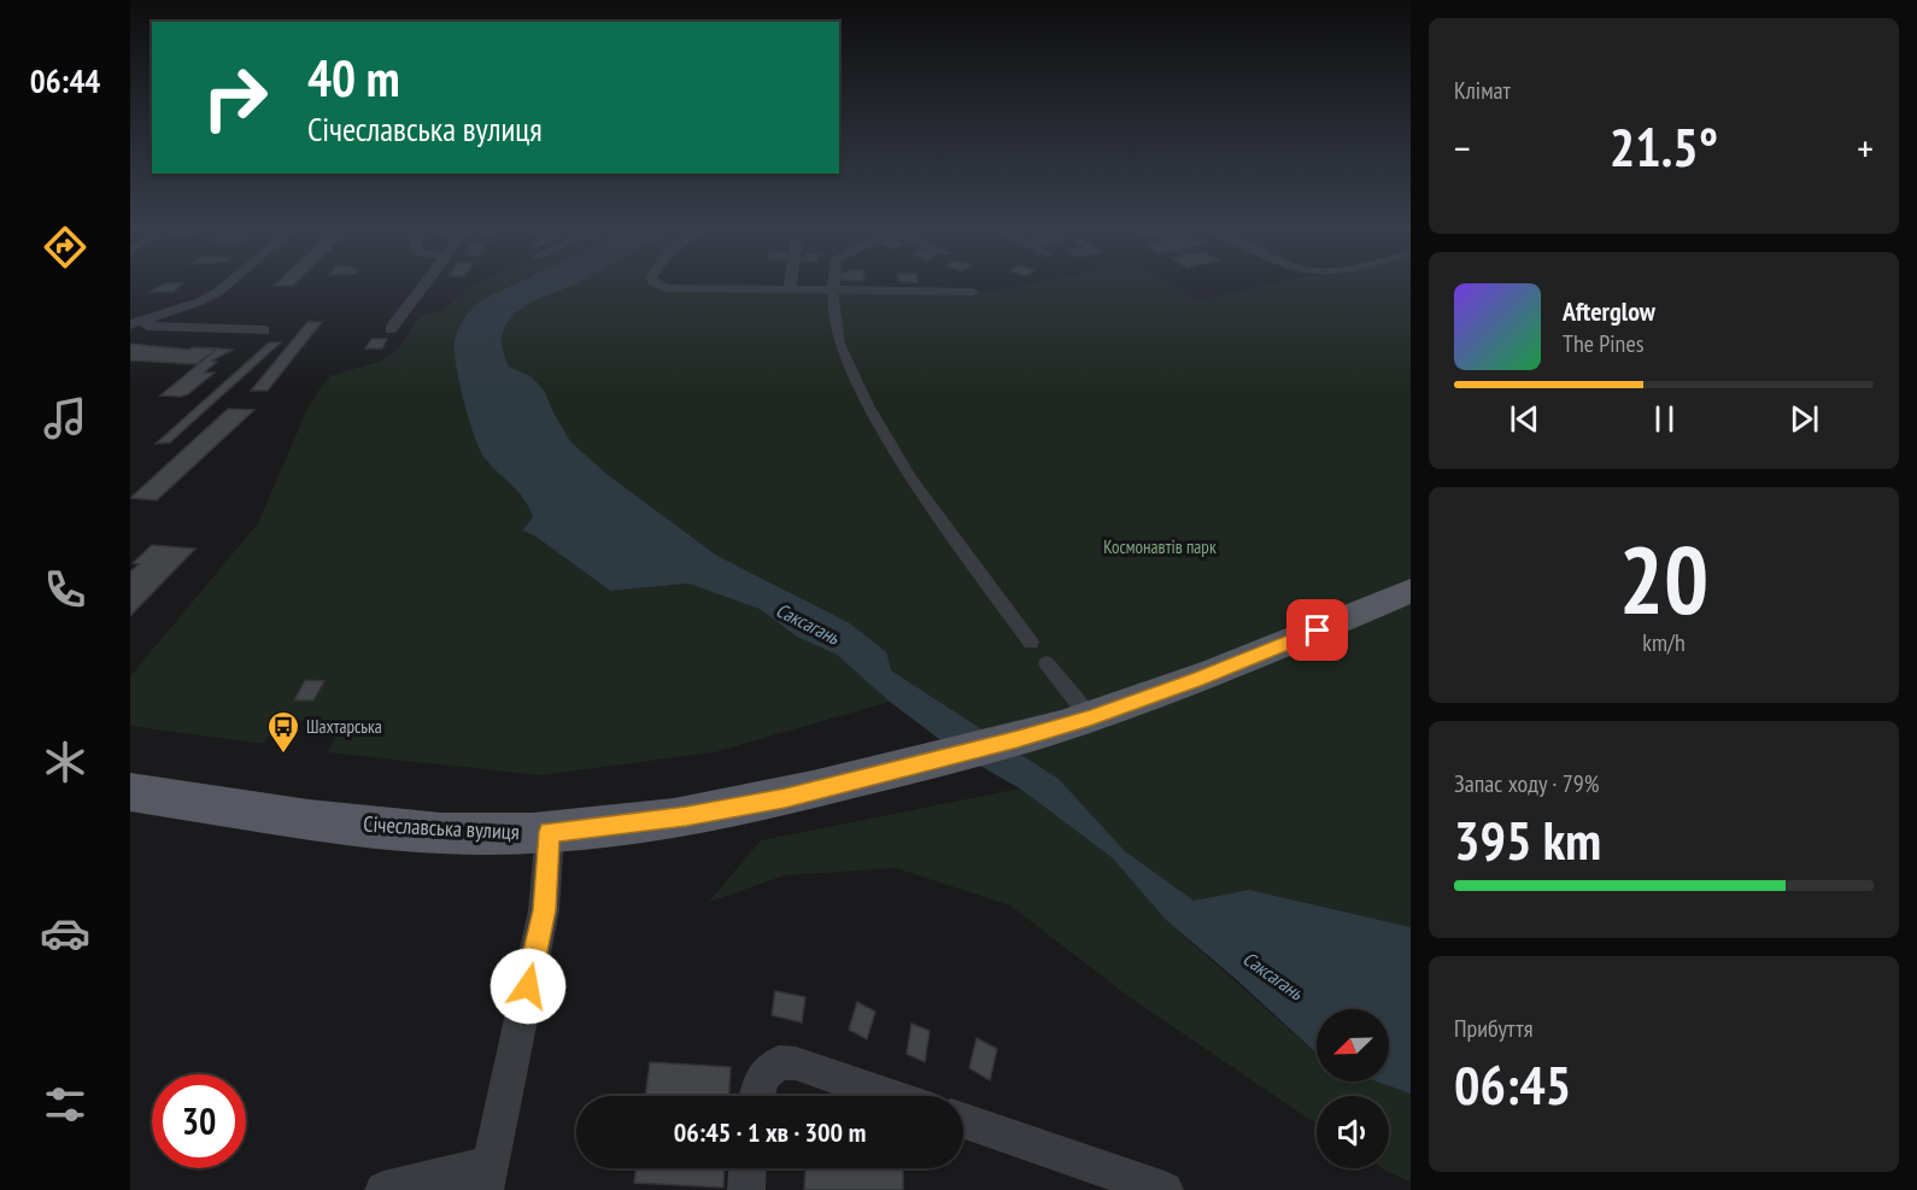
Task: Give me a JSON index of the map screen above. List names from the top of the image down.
{
  "streets": {
    "main road": ["Січеславська вулиця"]
  },
  "water": ["Саксагань"],
  "parks": ["Космонавтів парк"],
  "places": {
    "bus stop": ["Шахтарська"]
  },
  "north": "bottom left",
  "page": {
    "tabs": "06:44",
    "tile": [
      "Клімат",
      ["20", "km/h"],
      ["Запас ходу · 79%", "395 km"],
      ["Прибуття", "06:45"]
    ],
    "turn": ["40 m", "Січеславська вулиця"],
    "heat": ["−", "21.5°", "+"],
    "song": ["Afterglow", "The Pines"],
    "limit": "30",
    "trip": "06:45 · 1 хв · 300 m"
  }
}
